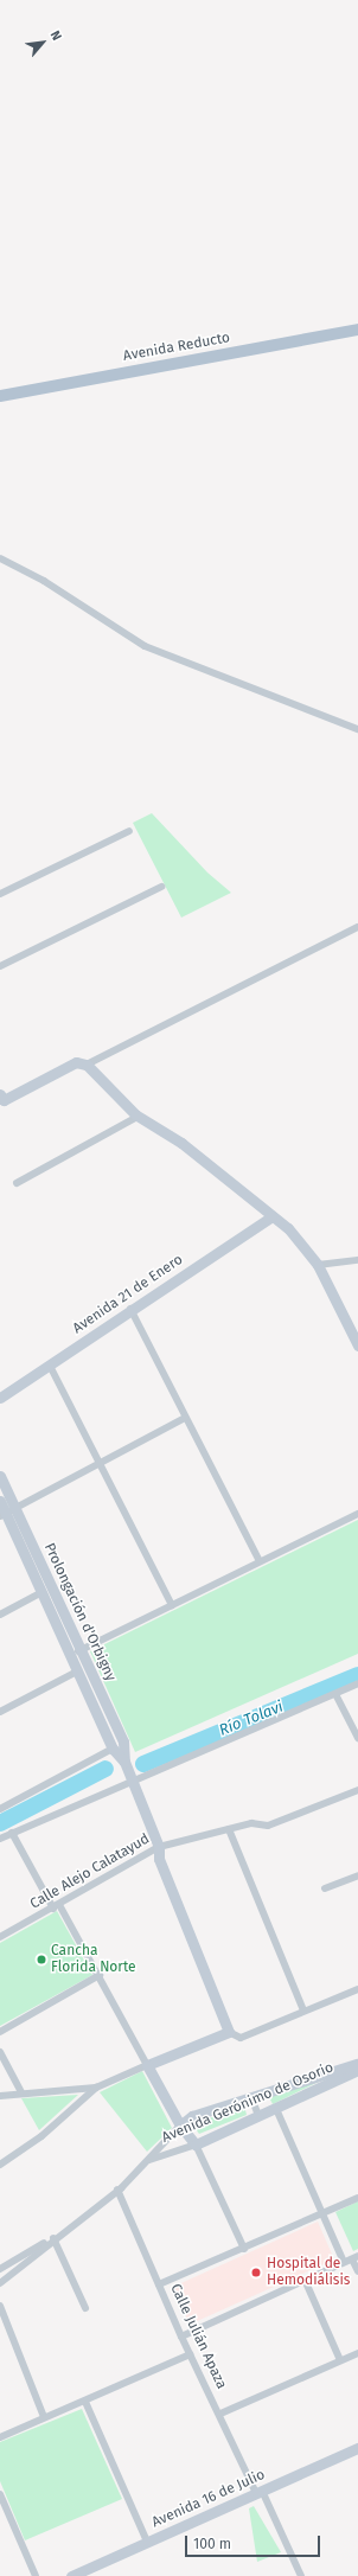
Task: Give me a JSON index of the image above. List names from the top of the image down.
{
  "streets": {
    "main road": ["Avenida Reducto"],
    "street": [
      "Avenida 21 de Enero",
      "Prolongación d'Orbigny",
      "Calle Alejo Calatayud",
      "Avenida Gerónimo de Osorio",
      "Calle Julián Apaza",
      "Avenida 16 de Julio"
    ]
  },
  "crossings": [
    ["Prolongación d'Orbigny", "Calle Alejo Calatayud"],
    ["Avenida Gerónimo de Osorio", "Calle Julián Apaza"],
    ["Calle Julián Apaza", "Avenida 16 de Julio"]
  ],
  "water": ["Río Tolavi"],
  "places": ["Cancha Florida Norte", "Hospital de Hemodiálisis"],
  "scale_bar": "100 m",
  "north": "top right"
}
